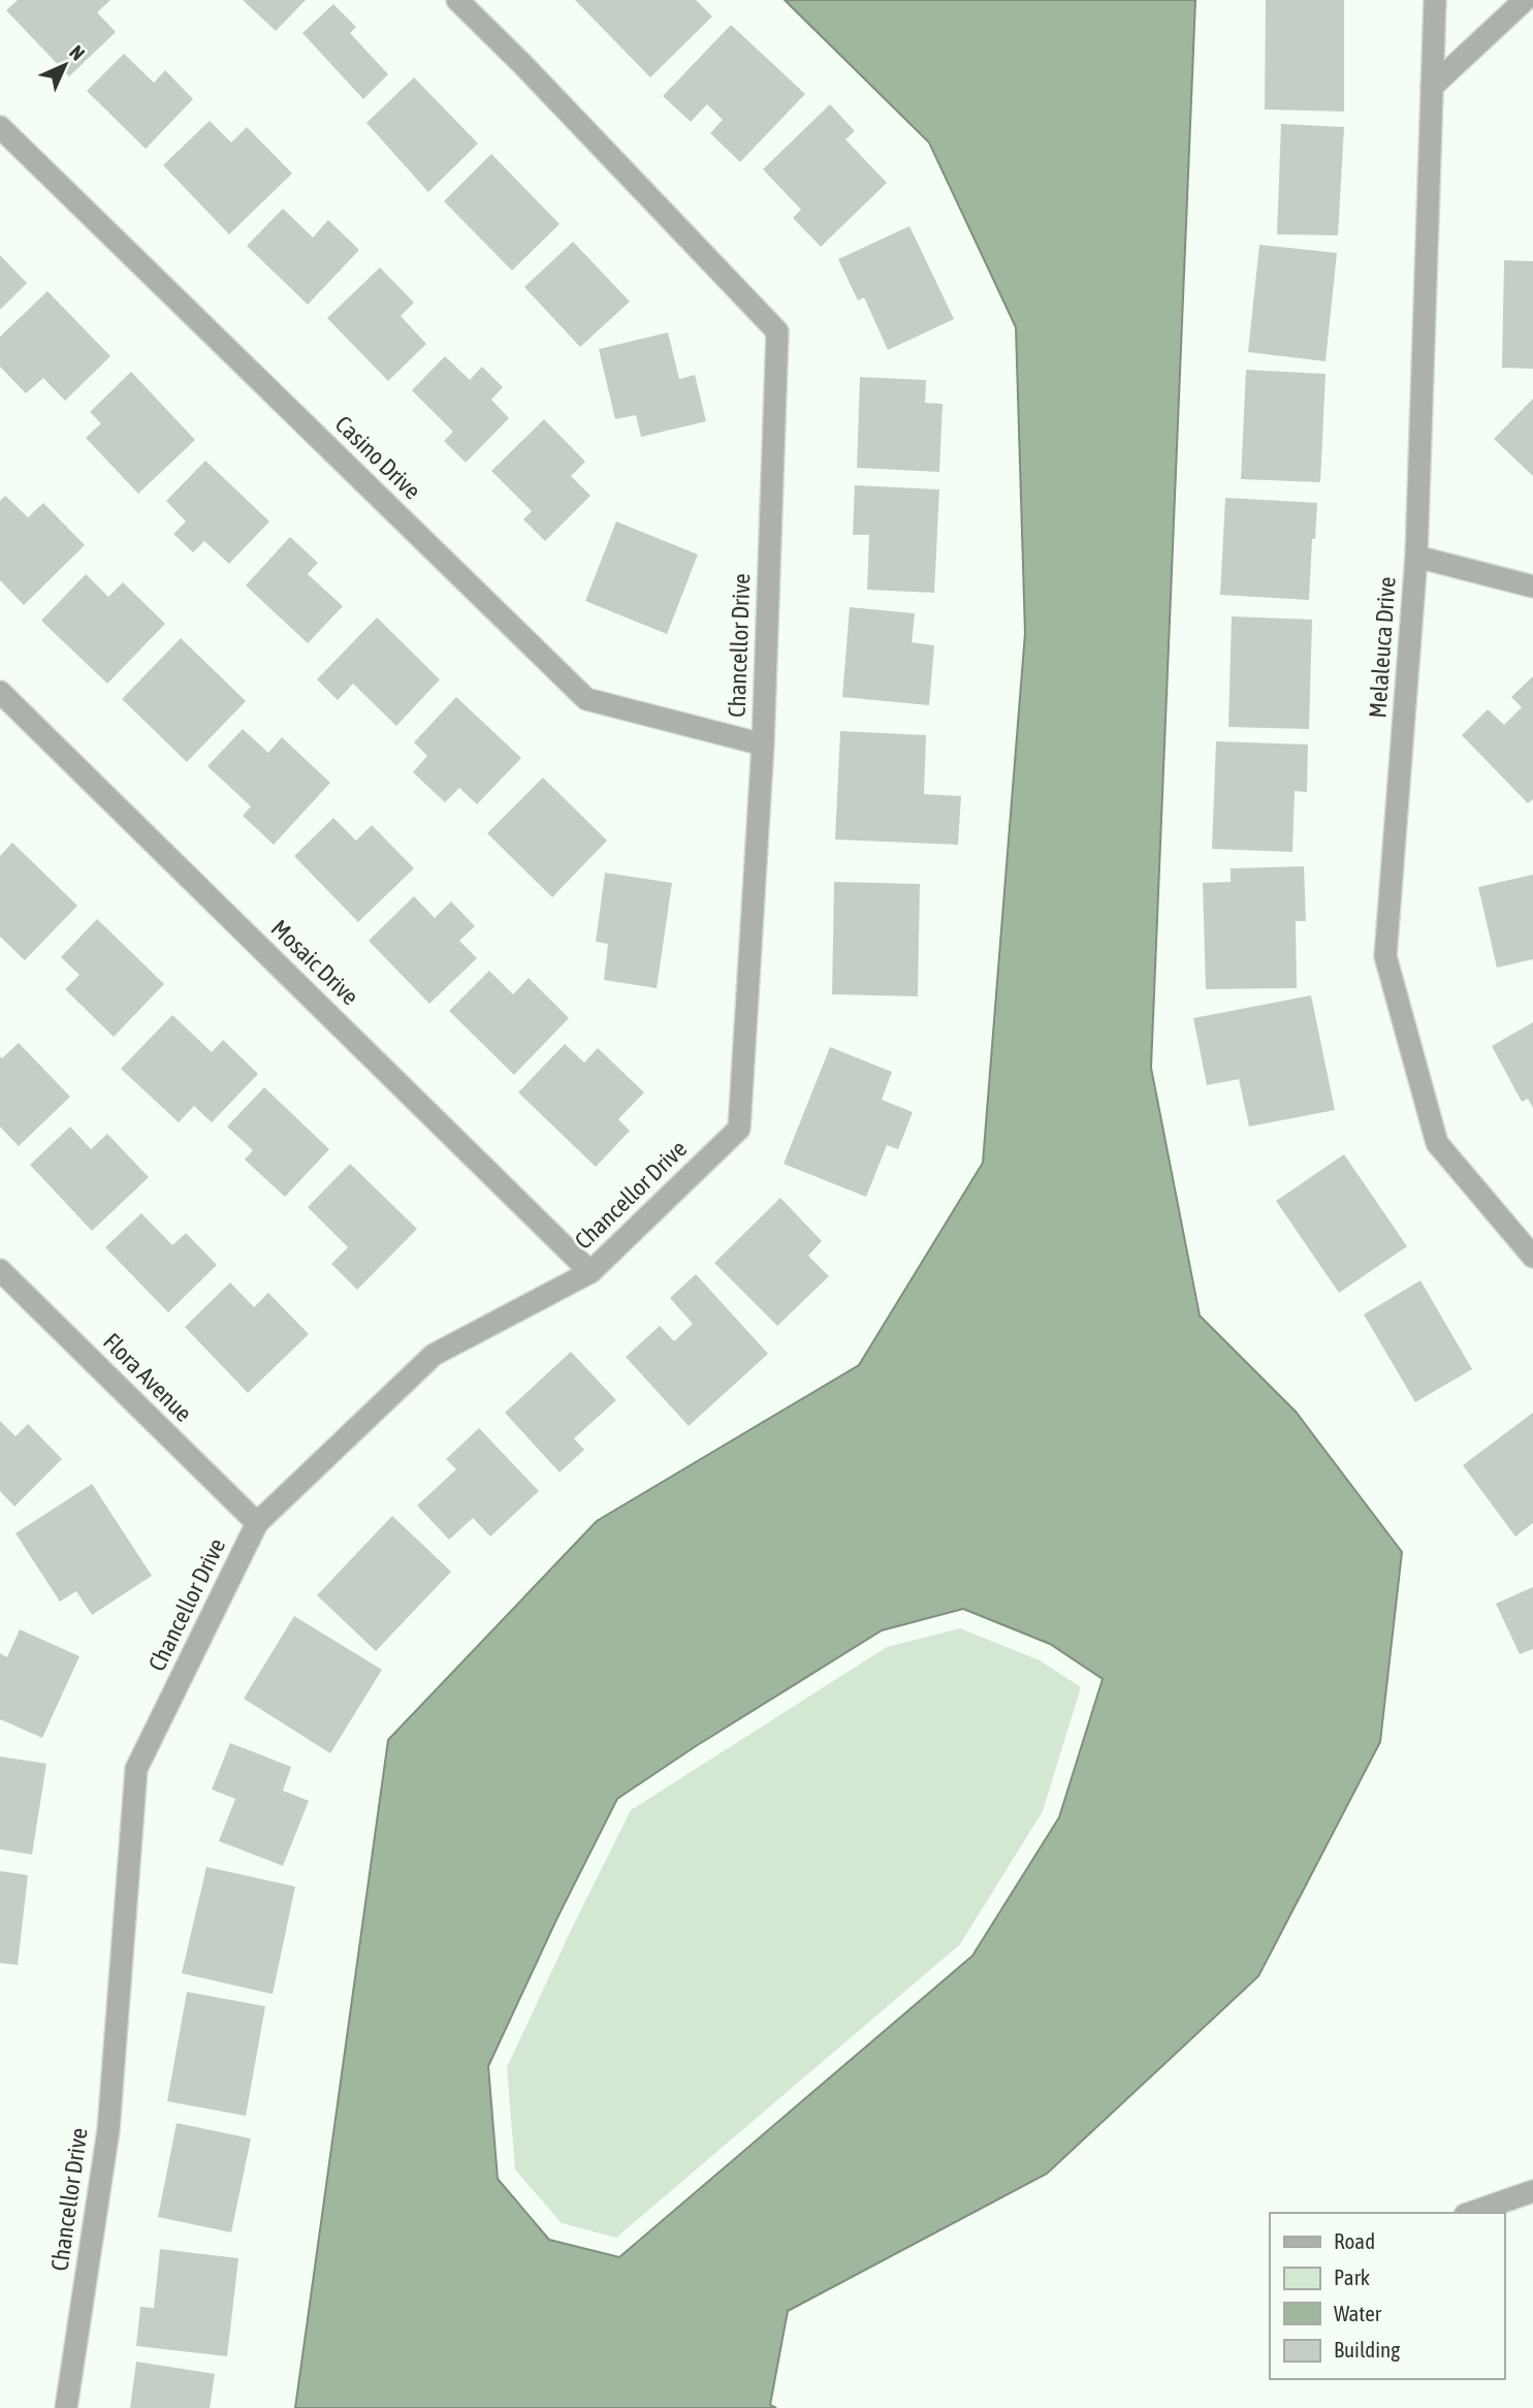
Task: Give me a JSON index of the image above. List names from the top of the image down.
{
  "streets": {
    "street": [
      "Casino Drive",
      "Chancellor Drive",
      "Melaleuca Drive",
      "Mosaic Drive",
      "Flora Avenue"
    ]
  },
  "crossings": [
    ["Casino Drive", "Chancellor Drive"],
    ["Chancellor Drive", "Mosaic Drive"],
    ["Chancellor Drive", "Flora Avenue"]
  ],
  "legend": [
    "Road",
    "Park",
    "Water",
    "Building"
  ],
  "north": "top right"
}
